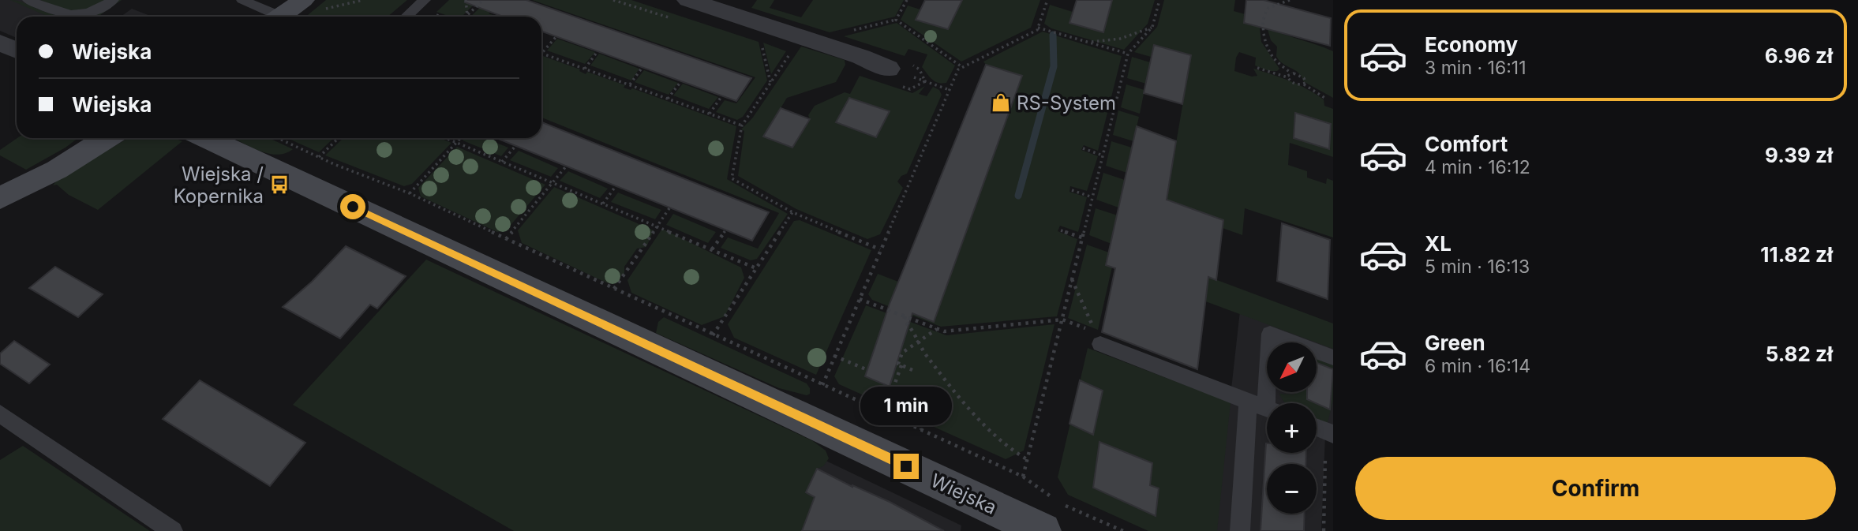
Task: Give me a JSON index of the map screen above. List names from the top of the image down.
{
  "streets": {
    "street": ["Wiejska"]
  },
  "places": {
    "shop": ["RS-System"],
    "bus stop": ["Wiejska / Kopernika"]
  },
  "north": "bottom left",
  "page": {
    "list": [
      {
        "name": "Economy",
        "note": "3 min · 16:11",
        "value": "6.96 zł"
      },
      {
        "name": "Comfort",
        "note": "4 min · 16:12",
        "value": "9.39 zł"
      },
      {
        "name": "XL",
        "note": "5 min · 16:13",
        "value": "11.82 zł"
      },
      {
        "name": "Green",
        "note": "6 min · 16:14",
        "value": "5.82 zł"
      }
    ],
    "banner": ["Wiejska", "Wiejska"],
    "map_buttons": ["+", "−"],
    "bubble": "1 min",
    "buttons": "Confirm"
  }
}
